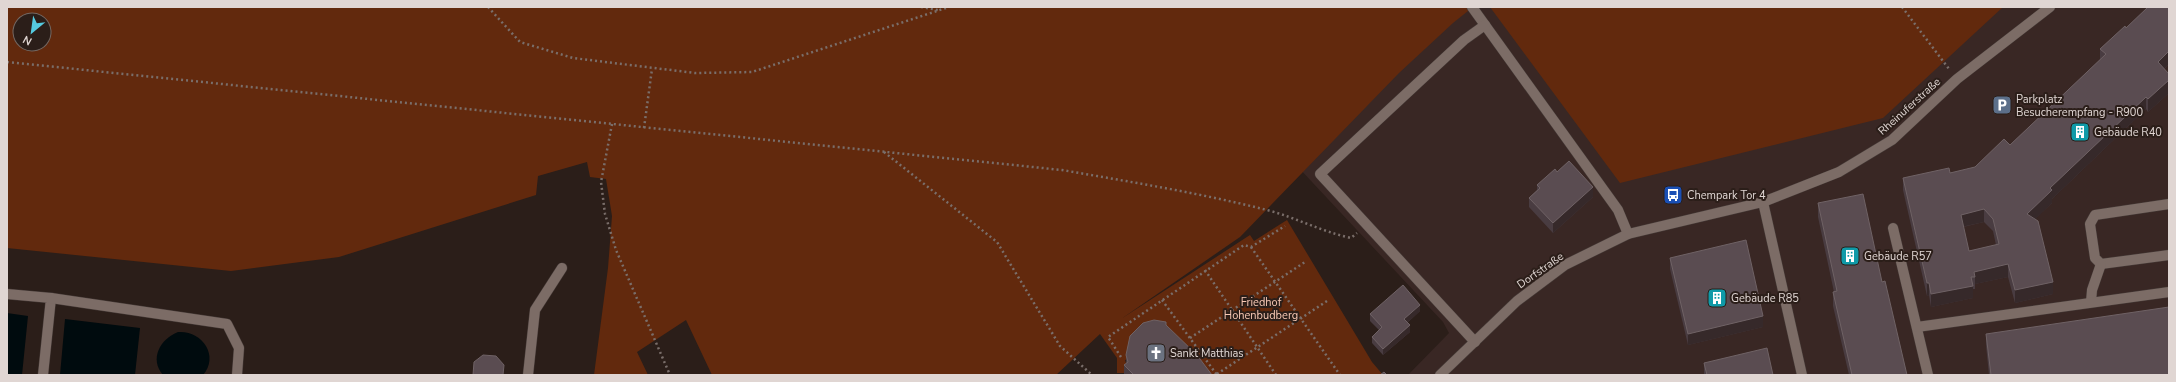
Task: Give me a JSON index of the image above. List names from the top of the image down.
{
  "streets": {
    "street": ["Rheinuferstraße", "Dorfstraße"]
  },
  "crossings": [
    ["Rheinuferstraße", "Dorfstraße"]
  ],
  "parks": ["Friedhof Hohenbudberg"],
  "places": {
    "parking": ["Parkplatz Besucherempfang - R900"],
    "building": ["Gebäude R40", "Gebäude R57", "Gebäude R85"],
    "bus stop": ["Chempark Tor 4"],
    "church": ["Sankt Matthias"]
  },
  "north": "bottom left"
}
